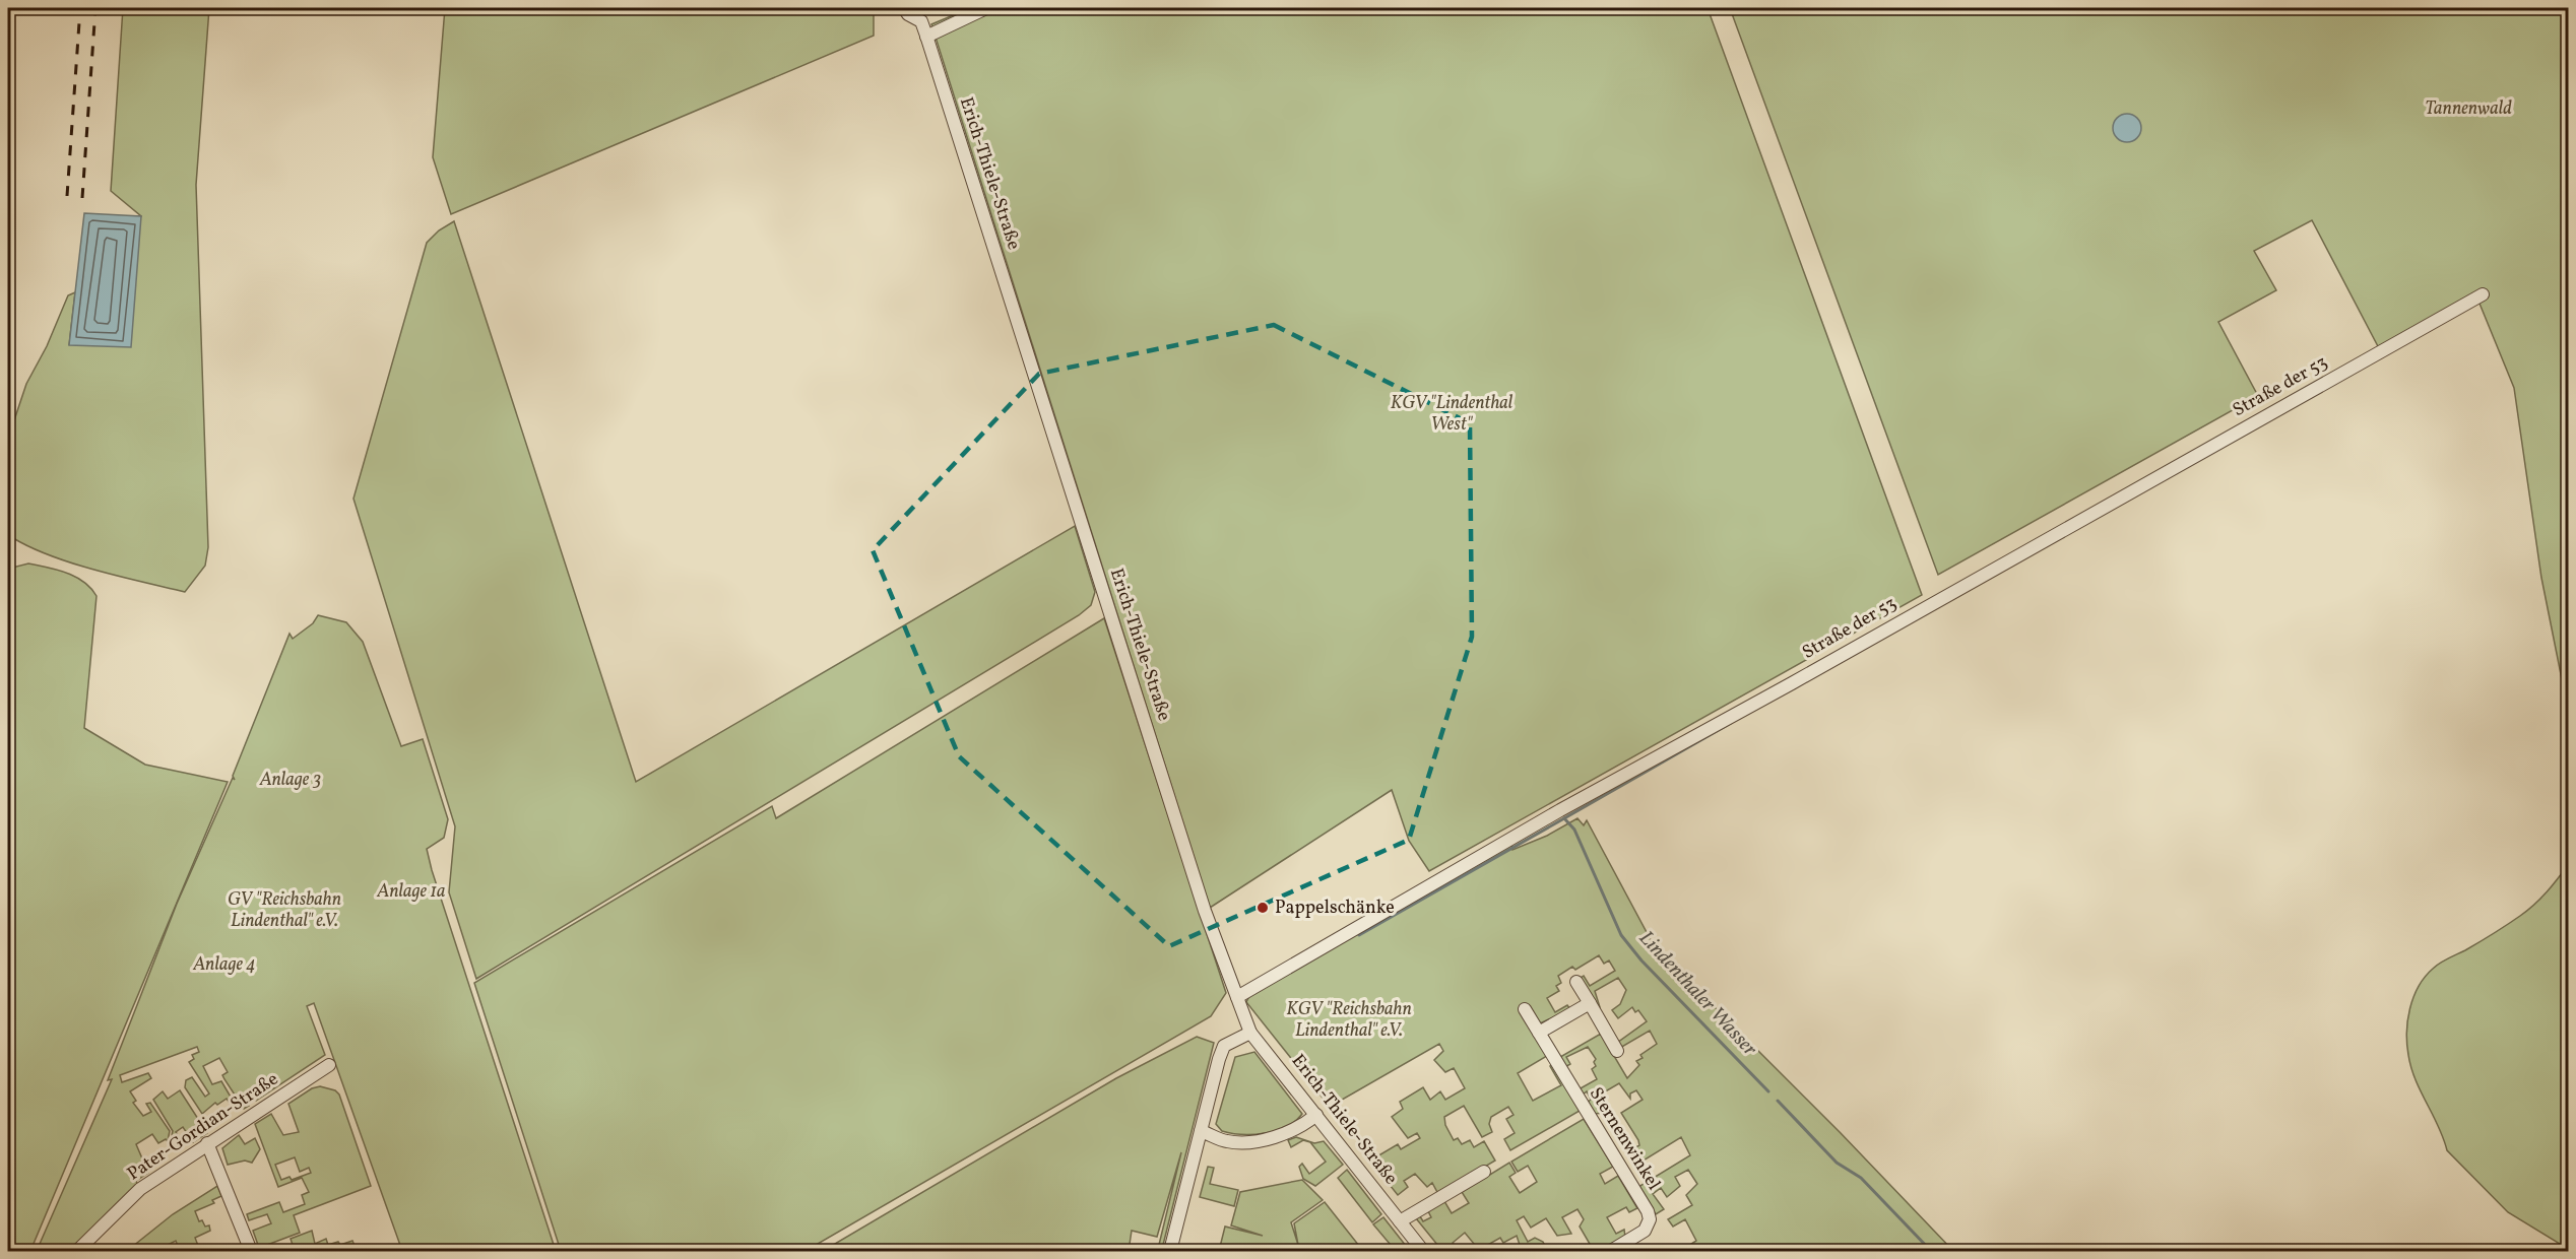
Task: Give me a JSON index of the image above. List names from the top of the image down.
{
  "streets": {
    "street": [
      "Erich-Thiele-Straße",
      "Straße der 53",
      "Pater-Gordian-Straße",
      "Sternenwinkel"
    ]
  },
  "crossings": [
    ["Erich-Thiele-Straße", "Straße der 53"]
  ],
  "water": ["Lindenthaler Wasser"],
  "parks": [
    "Tannenwald",
    "KGV \"Lindenthal West\"",
    "Anlage 3",
    "Anlage 1a",
    "GV \"Reichsbahn Lindenthal\" e.V.",
    "Anlage 4",
    "KGV \"Reichsbahn Lindenthal\" e.V."
  ],
  "places": ["Pappelschänke"]
}
